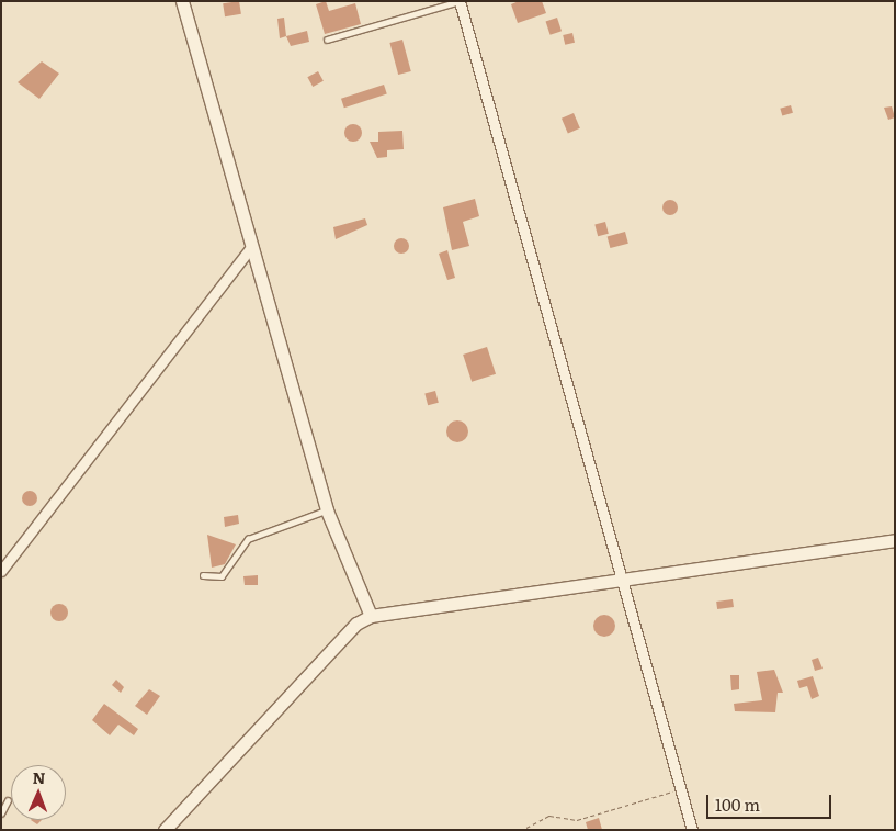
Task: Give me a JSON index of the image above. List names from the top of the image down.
{
  "scale_bar": "100 m",
  "north": "top"
}
